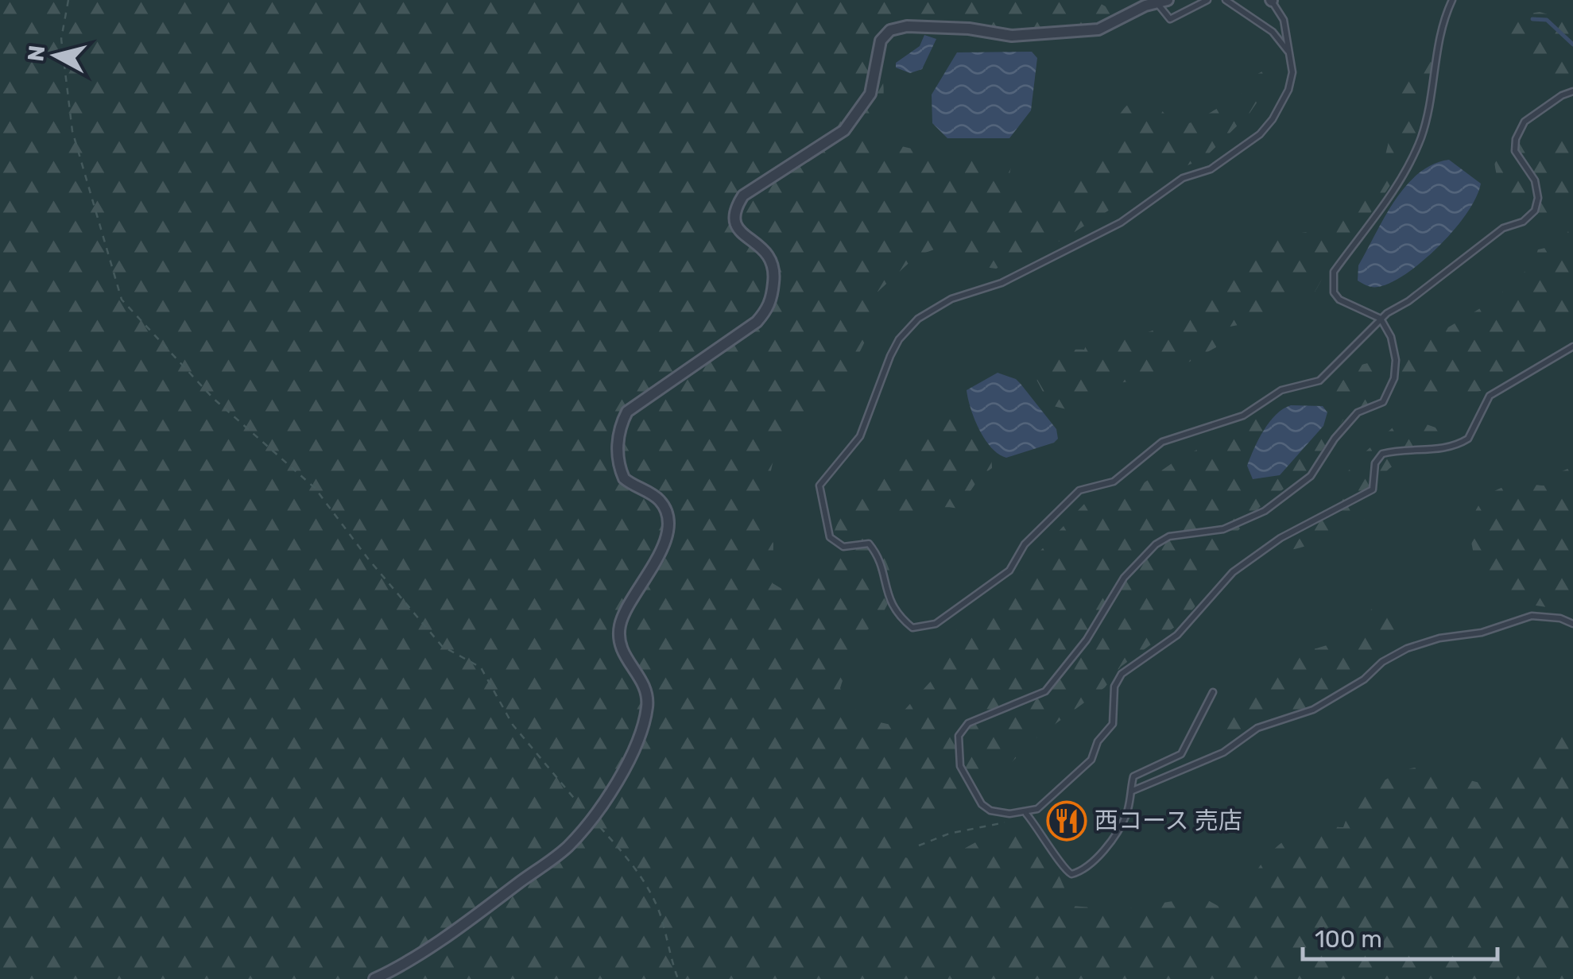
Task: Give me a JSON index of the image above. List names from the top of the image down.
{
  "places": {
    "restaurant": ["西コース 売店"]
  },
  "scale_bar": "100 m",
  "north": "left"
}
